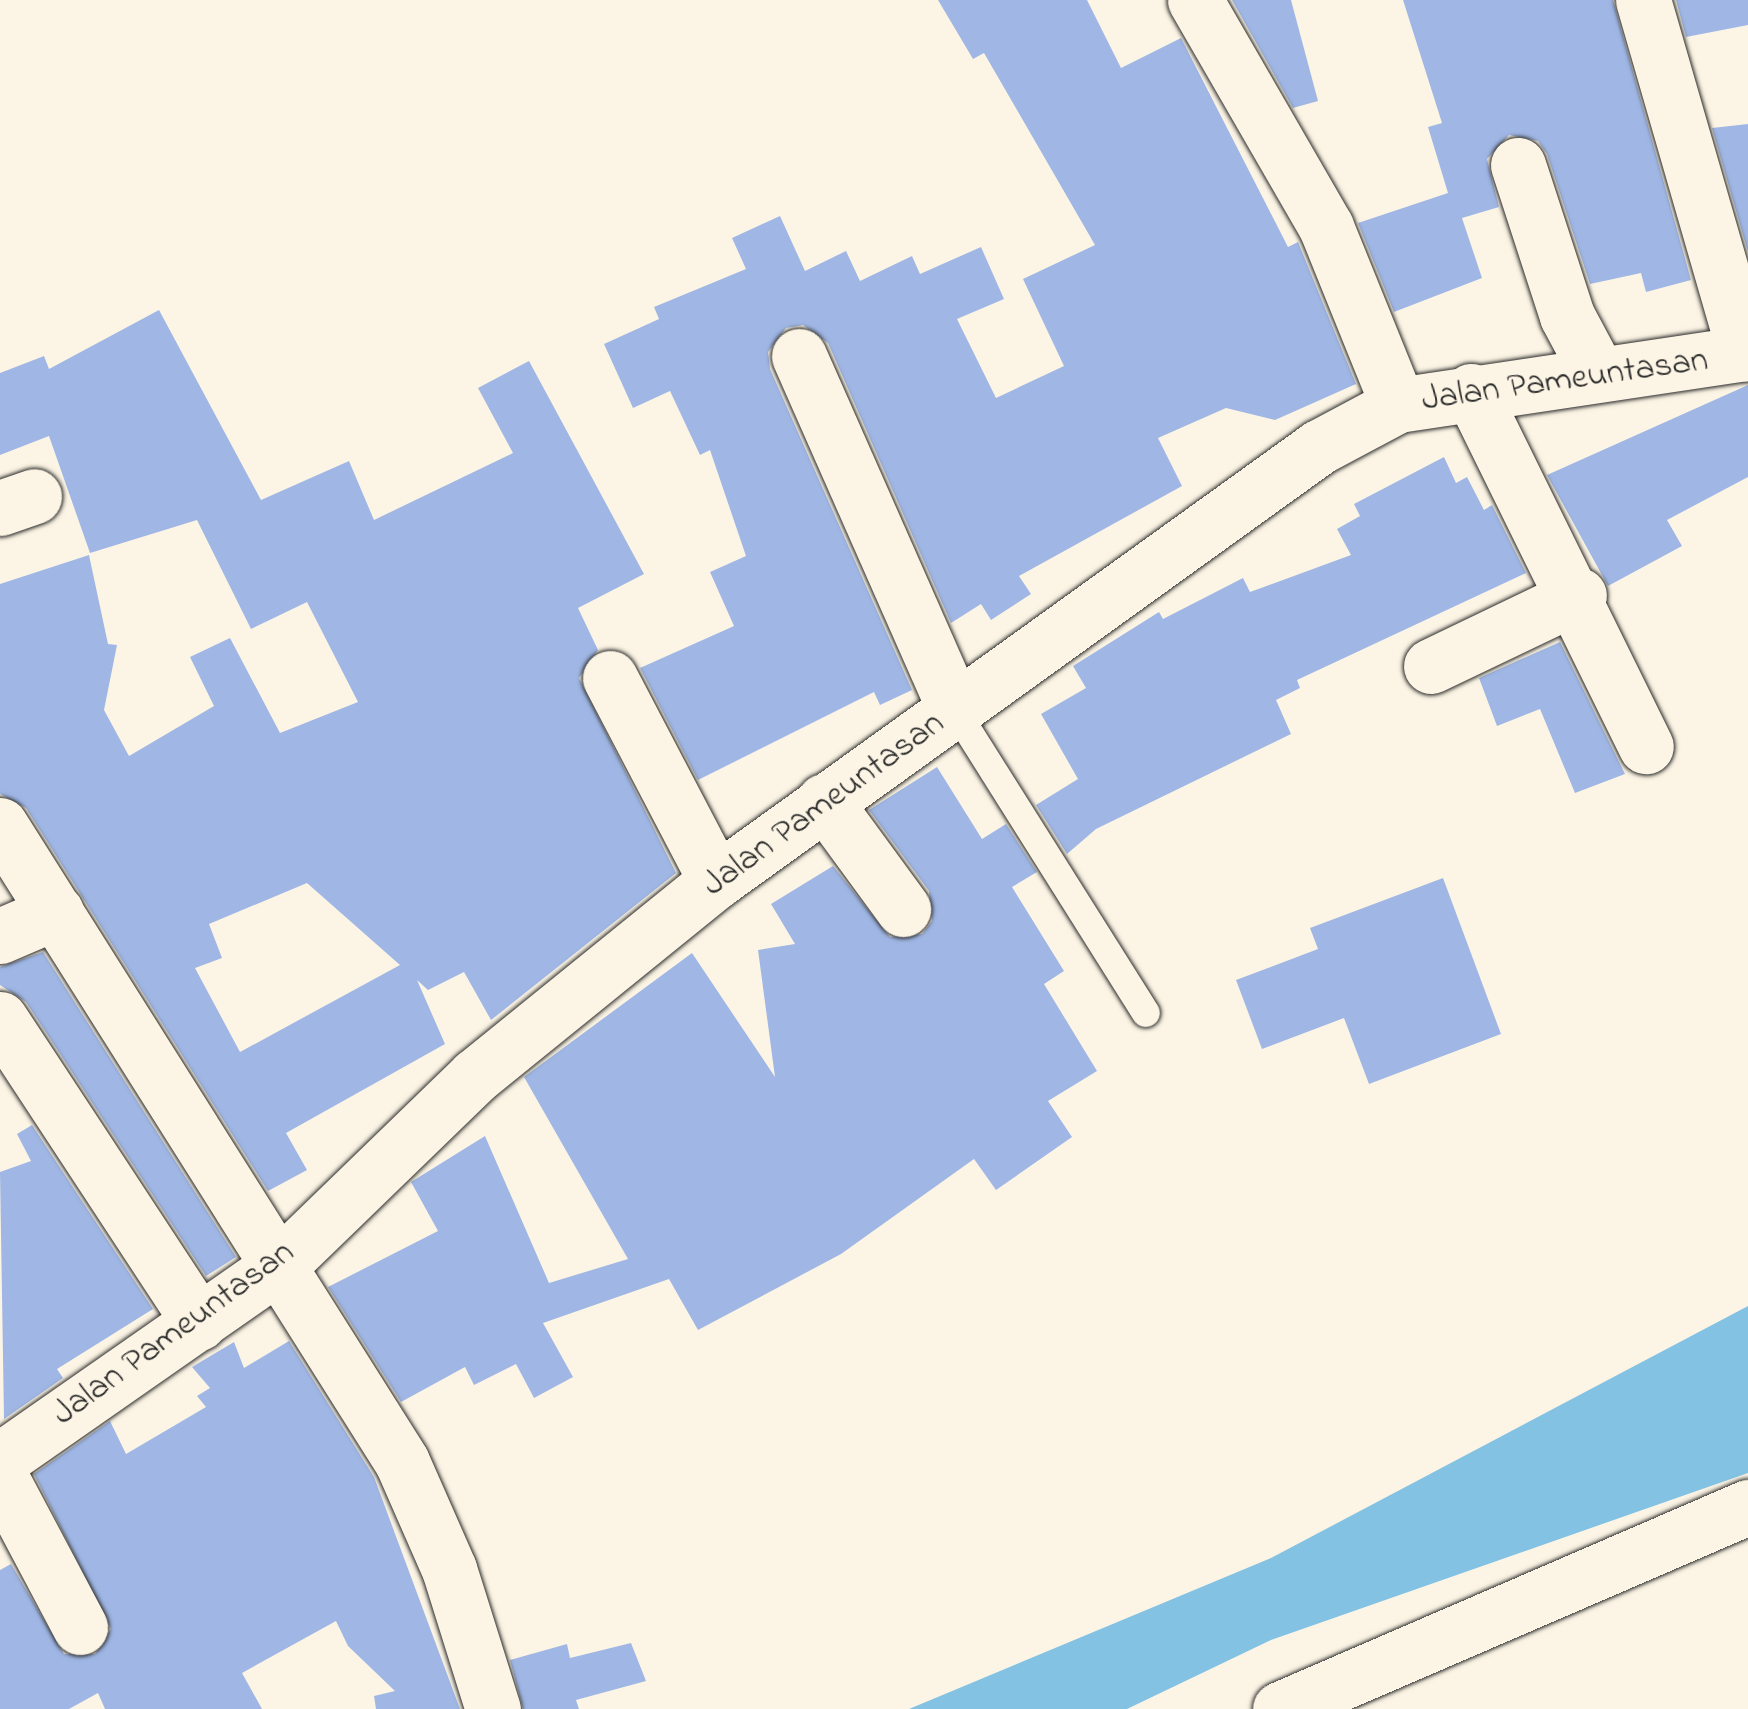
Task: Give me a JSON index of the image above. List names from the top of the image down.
{
  "streets": {
    "street": ["Jalan Pameuntasan"]
  }
}
